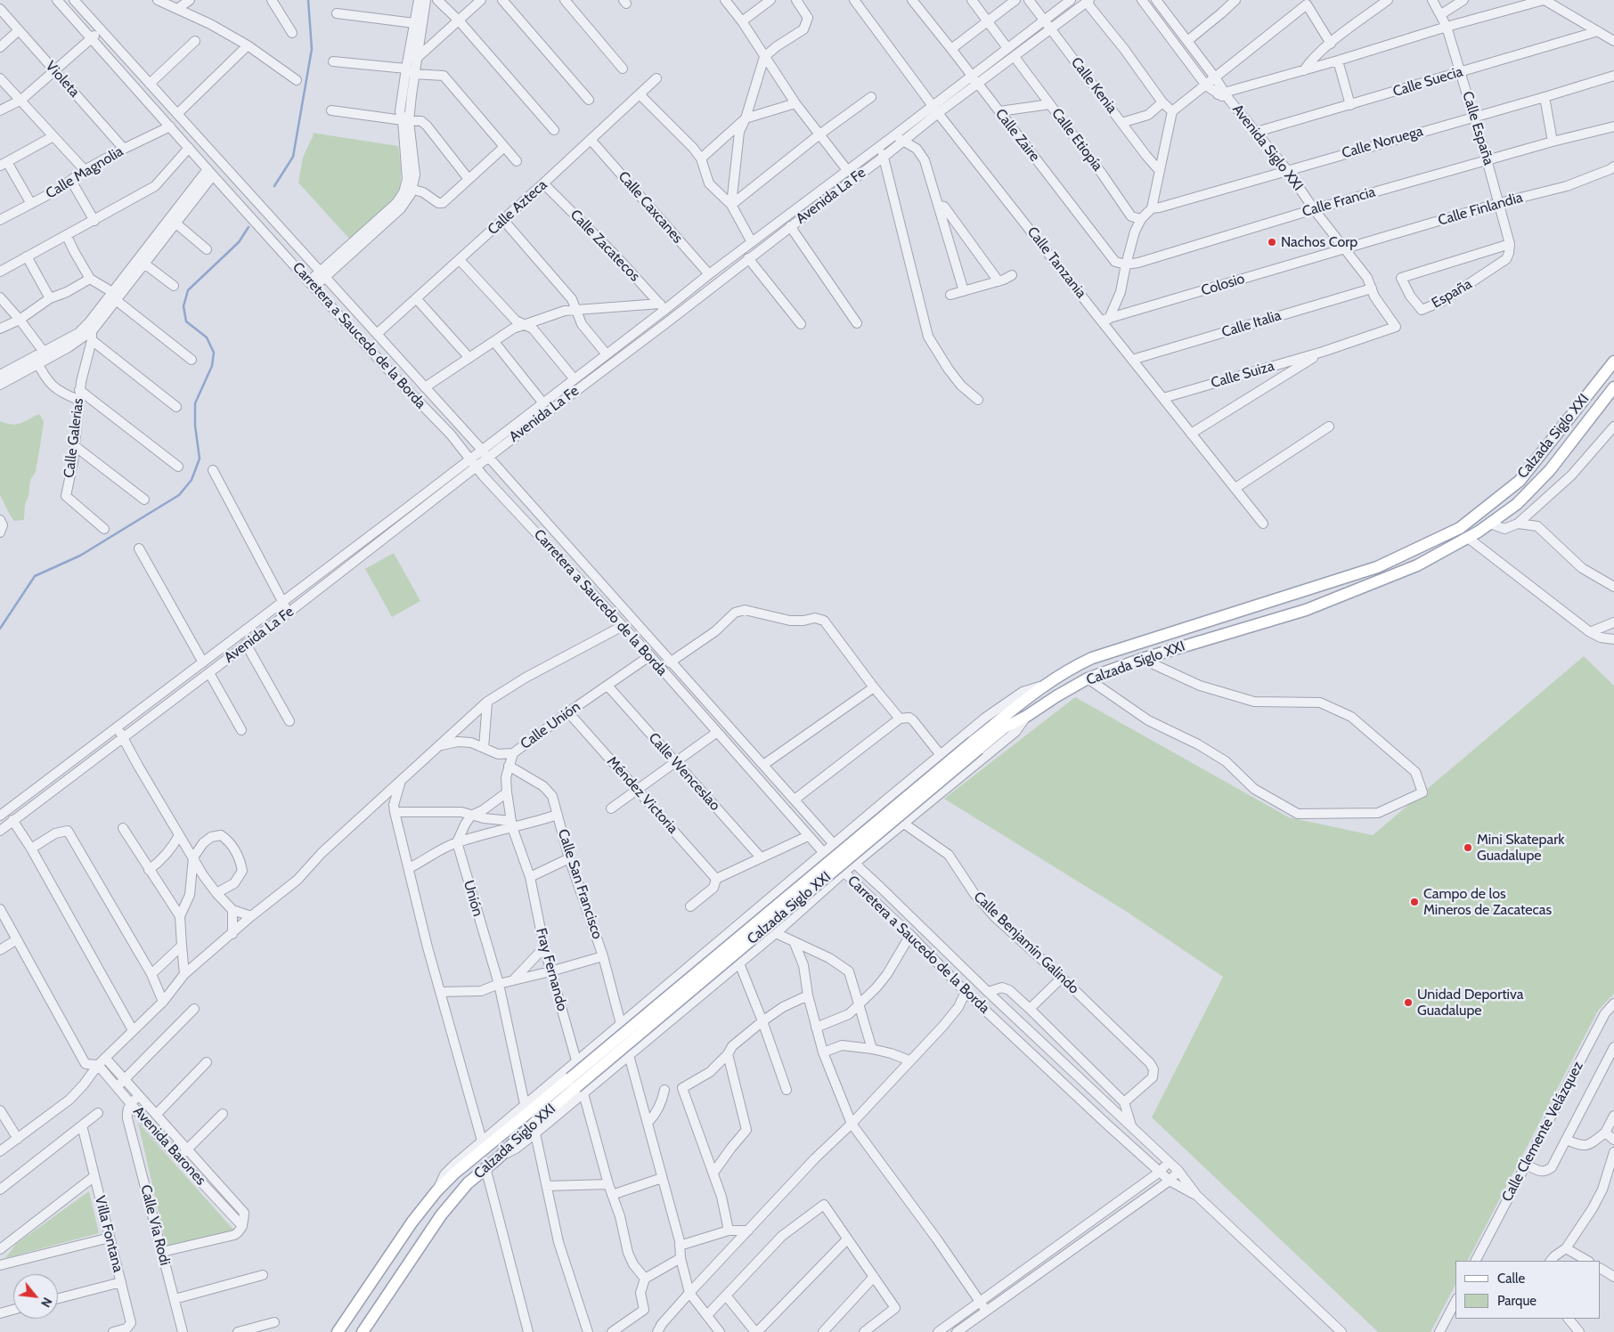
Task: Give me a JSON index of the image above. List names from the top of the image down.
{
  "streets": {
    "main road": ["Calzada Siglo XXI"],
    "street": [
      "Violeta",
      "Calle Suecia",
      "Calle Kenia",
      "Calle España",
      "Calle Zaire",
      "Calle Etiopía",
      "Calle Noruega",
      "Avenida Siglo XXI",
      "Calle Magnolia",
      "Avenida La Fe",
      "Calle Francia",
      "Calle Azteca",
      "Calle Caxcanes",
      "Calle Finlandia",
      "Calle Zacatecos",
      "Calle Tanzania",
      "Colosio",
      "España",
      "Calle Italia",
      "Carretera a Saucedo de la Borda",
      "Calle Suiza",
      "Calle Galerias",
      "Calle Unión",
      "Calle Wenceslao",
      "Méndez Victoria",
      "Calle San Francisco",
      "Unión",
      "Calle Benjamín Galindo",
      "Fray Fernando",
      "Calle Clemente Velázquez",
      "Avenida Barones",
      "Calle Vía Rodi",
      "Villa Fontana"
    ]
  },
  "crossings": [
    ["Violeta", "Calle Magnolia"],
    ["Calle Suecia", "Calle España"],
    ["Calle Suecia", "Avenida Siglo XXI"],
    ["Calle Kenia", "Avenida La Fe"],
    ["Calle España", "Calle Noruega"],
    ["Calle España", "Calle Francia"],
    ["Calle España", "Calle Finlandia"],
    ["Calle España", "España"],
    ["Calle Zaire", "Avenida La Fe"],
    ["Calle Zaire", "Calle Francia"],
    ["Calle Etiopía", "Avenida La Fe"],
    ["Calle Noruega", "Avenida Siglo XXI"],
    ["Avenida Siglo XXI", "Calle Francia"],
    ["Avenida Siglo XXI", "Calle Finlandia"],
    ["Avenida Siglo XXI", "Colosio"],
    ["Avenida Siglo XXI", "Calle Italia"],
    ["Avenida Siglo XXI", "Calle Suiza"],
    ["Calle Magnolia", "Carretera a Saucedo de la Borda"],
    ["Avenida La Fe", "Calle Caxcanes"],
    ["Avenida La Fe", "Calle Zacatecos"],
    ["Avenida La Fe", "Calle Tanzania"],
    ["Avenida La Fe", "Carretera a Saucedo de la Borda"],
    ["Calle Azteca", "Calle Caxcanes"],
    ["Calle Azteca", "Calle Zacatecos"],
    ["Calle Azteca", "Carretera a Saucedo de la Borda"],
    ["Calle Finlandia", "Colosio"],
    ["Calle Tanzania", "Colosio"],
    ["Calle Tanzania", "Calle Italia"],
    ["Calle Tanzania", "Calle Suiza"],
    ["Carretera a Saucedo de la Borda", "Calzada Siglo XXI"],
    ["Carretera a Saucedo de la Borda", "Calle Unión"],
    ["Calzada Siglo XXI", "Calle San Francisco"],
    ["Calzada Siglo XXI", "Unión"],
    ["Calzada Siglo XXI", "Fray Fernando"],
    ["Calle Unión", "Calle Wenceslao"],
    ["Calle Unión", "Méndez Victoria"],
    ["Calle Unión", "Fray Fernando"],
    ["Calle San Francisco", "Fray Fernando"],
    ["Avenida Barones", "Calle Vía Rodi"]
  ],
  "places": [
    "Nachos Corp",
    "Mini Skatepark Guadalupe",
    "Campo de los Mineros de Zacatecas",
    "Unidad Deportiva Guadalupe"
  ],
  "legend": ["Calle", "Parque"],
  "north": "bottom right"
}
